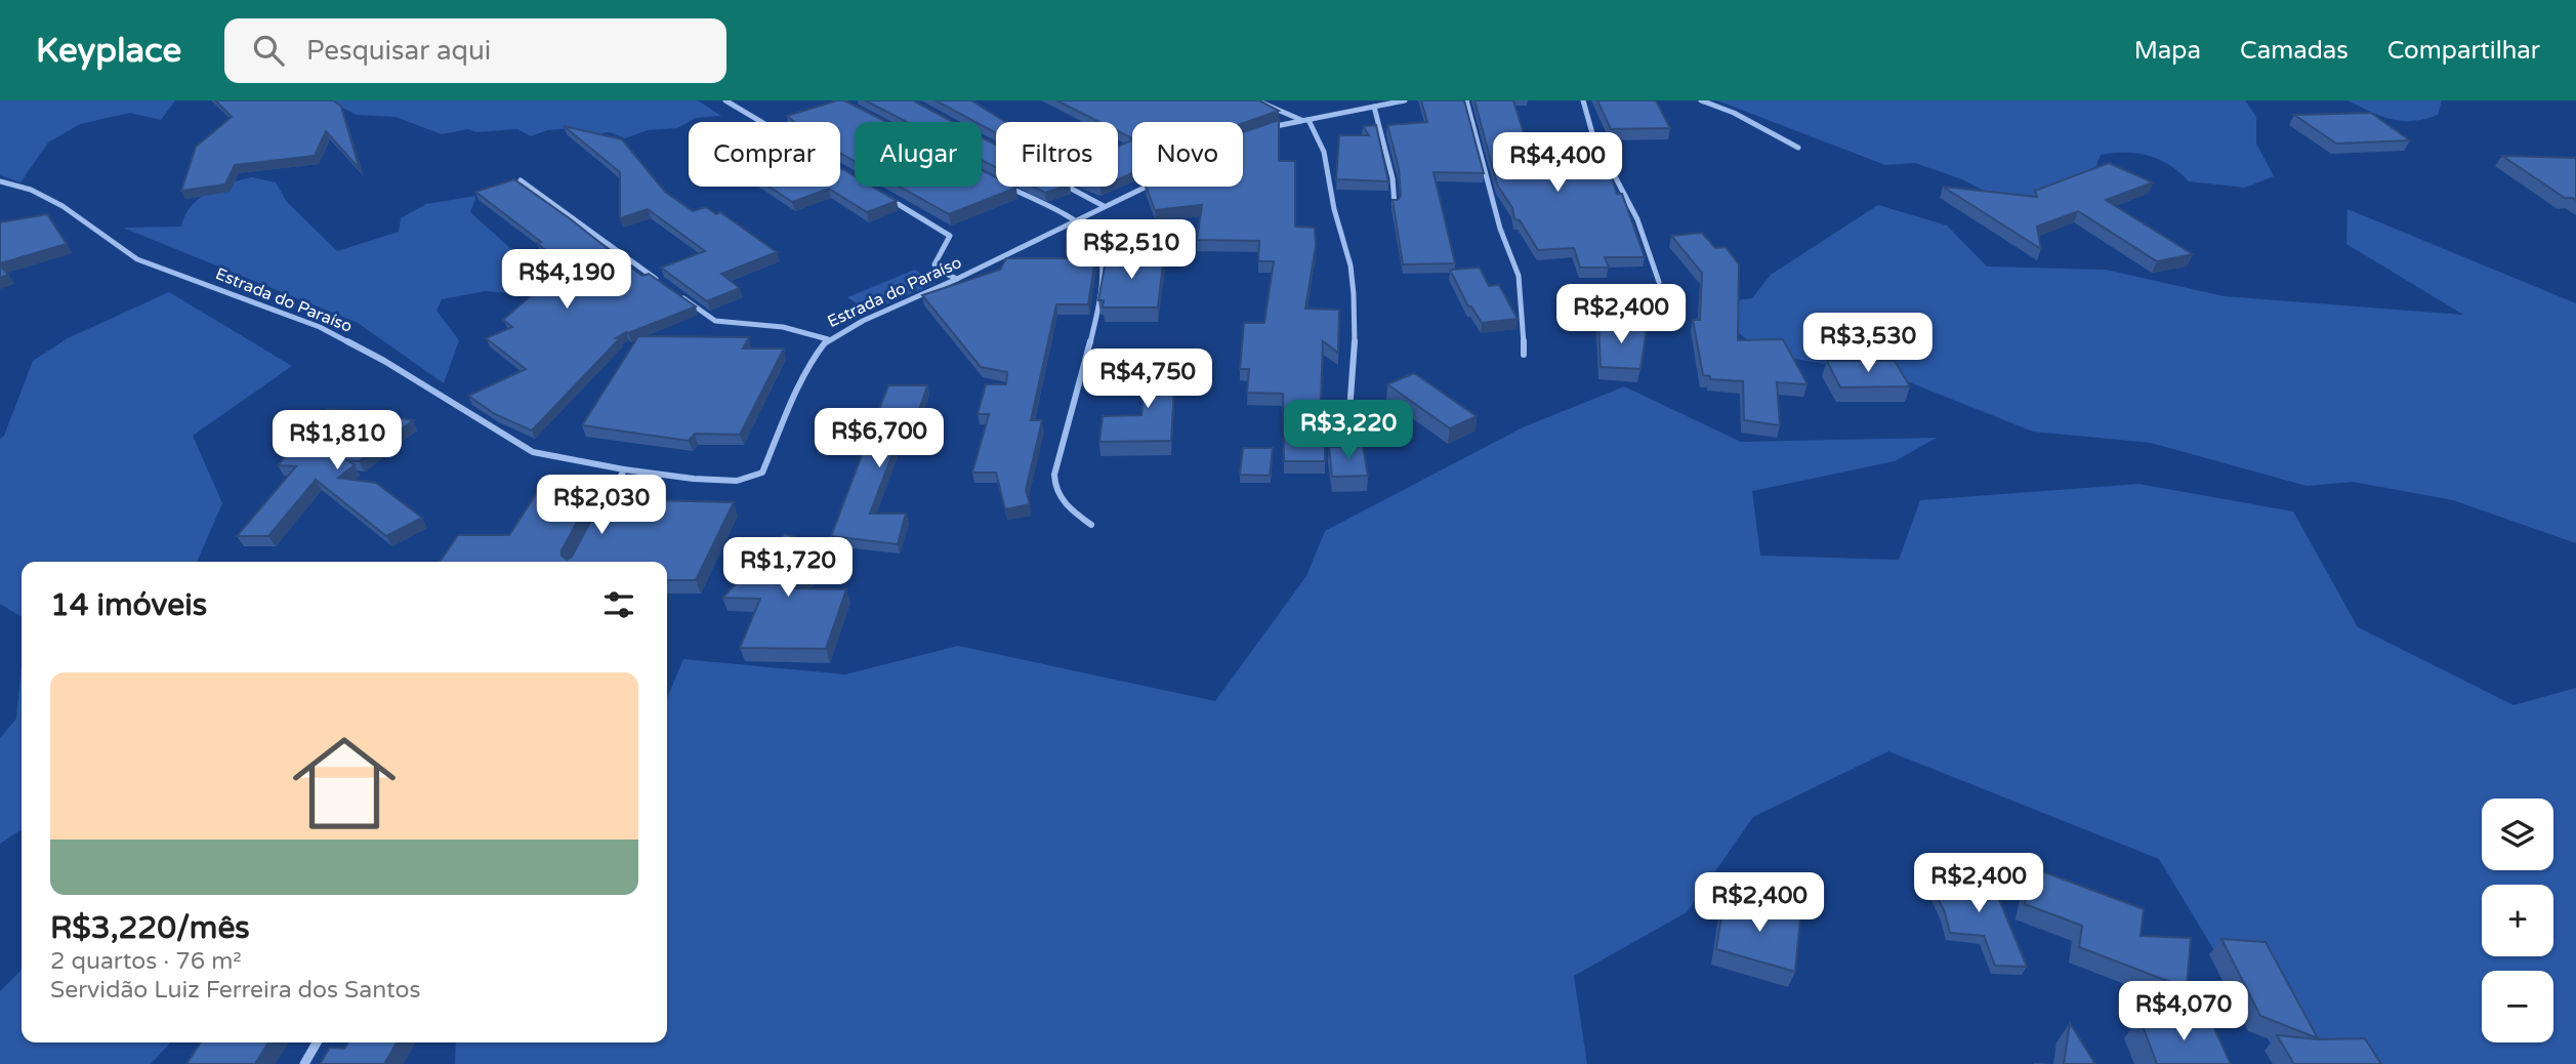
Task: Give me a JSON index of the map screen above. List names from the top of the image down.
{
  "streets": {
    "street": ["Estrada do Paraíso"]
  },
  "page": {
    "header": "Keyplace",
    "search": "Pesquisar aqui",
    "nav": ["Mapa", "Camadas", "Compartilhar"],
    "chip": [
      "Comprar",
      "Alugar",
      "Filtros",
      "Novo"
    ],
    "price": [
      "R$4,400",
      "R$2,510",
      "R$4,190",
      "R$2,400",
      "R$3,530",
      "R$4,750",
      "R$3,220",
      "R$6,700",
      "R$1,810",
      "R$2,030",
      "R$1,720",
      "R$2,400",
      "R$2,400",
      "R$4,070"
    ],
    "heading": "14 imóveis",
    "list": [
      {
        "name": "R$3,220/mês",
        "note": "2 quartos · 76 m² · Servidão Luiz Ferreira dos Santos"
      }
    ],
    "map_buttons": ["+", "−"]
  }
}
